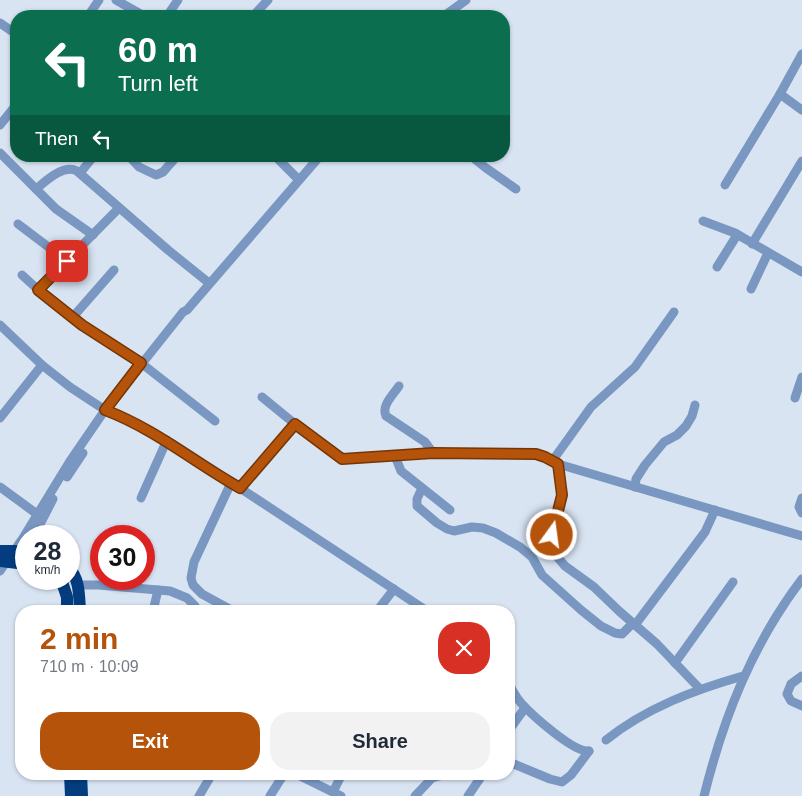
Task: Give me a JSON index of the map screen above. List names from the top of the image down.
{
  "page": {
    "turn": ["60 m", "Turn left"],
    "then": "Then",
    "speed": "28 km/h",
    "limit": "30",
    "heading": ["2 min", "710 m · 10:09"],
    "buttons": ["Exit", "Share"]
  }
}
